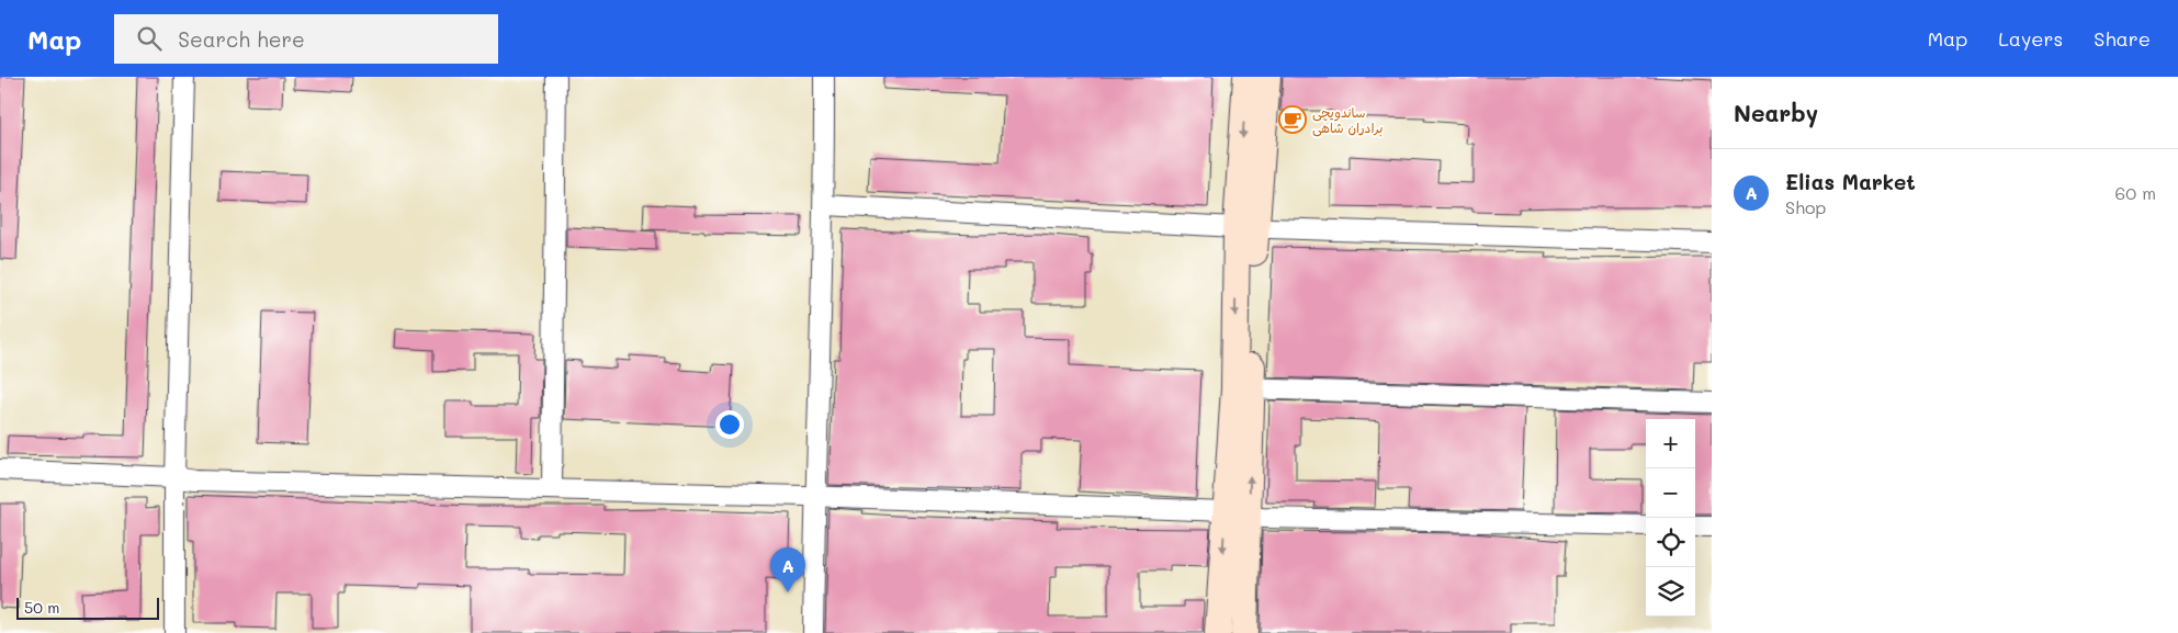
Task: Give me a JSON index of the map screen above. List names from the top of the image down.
{
  "places": {
    "cafe": ["ساندویچی برادران شاهی"]
  },
  "scale_bar": "50 m",
  "page": {
    "header": "Map",
    "search": "Search here",
    "nav": ["Map", "Layers", "Share"],
    "heading": "Nearby",
    "list": [
      {
        "mark": "A",
        "name": "Elias Market",
        "note": "Shop",
        "value": "60 m"
      }
    ],
    "map_buttons": ["+", "−"],
    "pins": "A",
    "scale": "50 m"
  }
}
